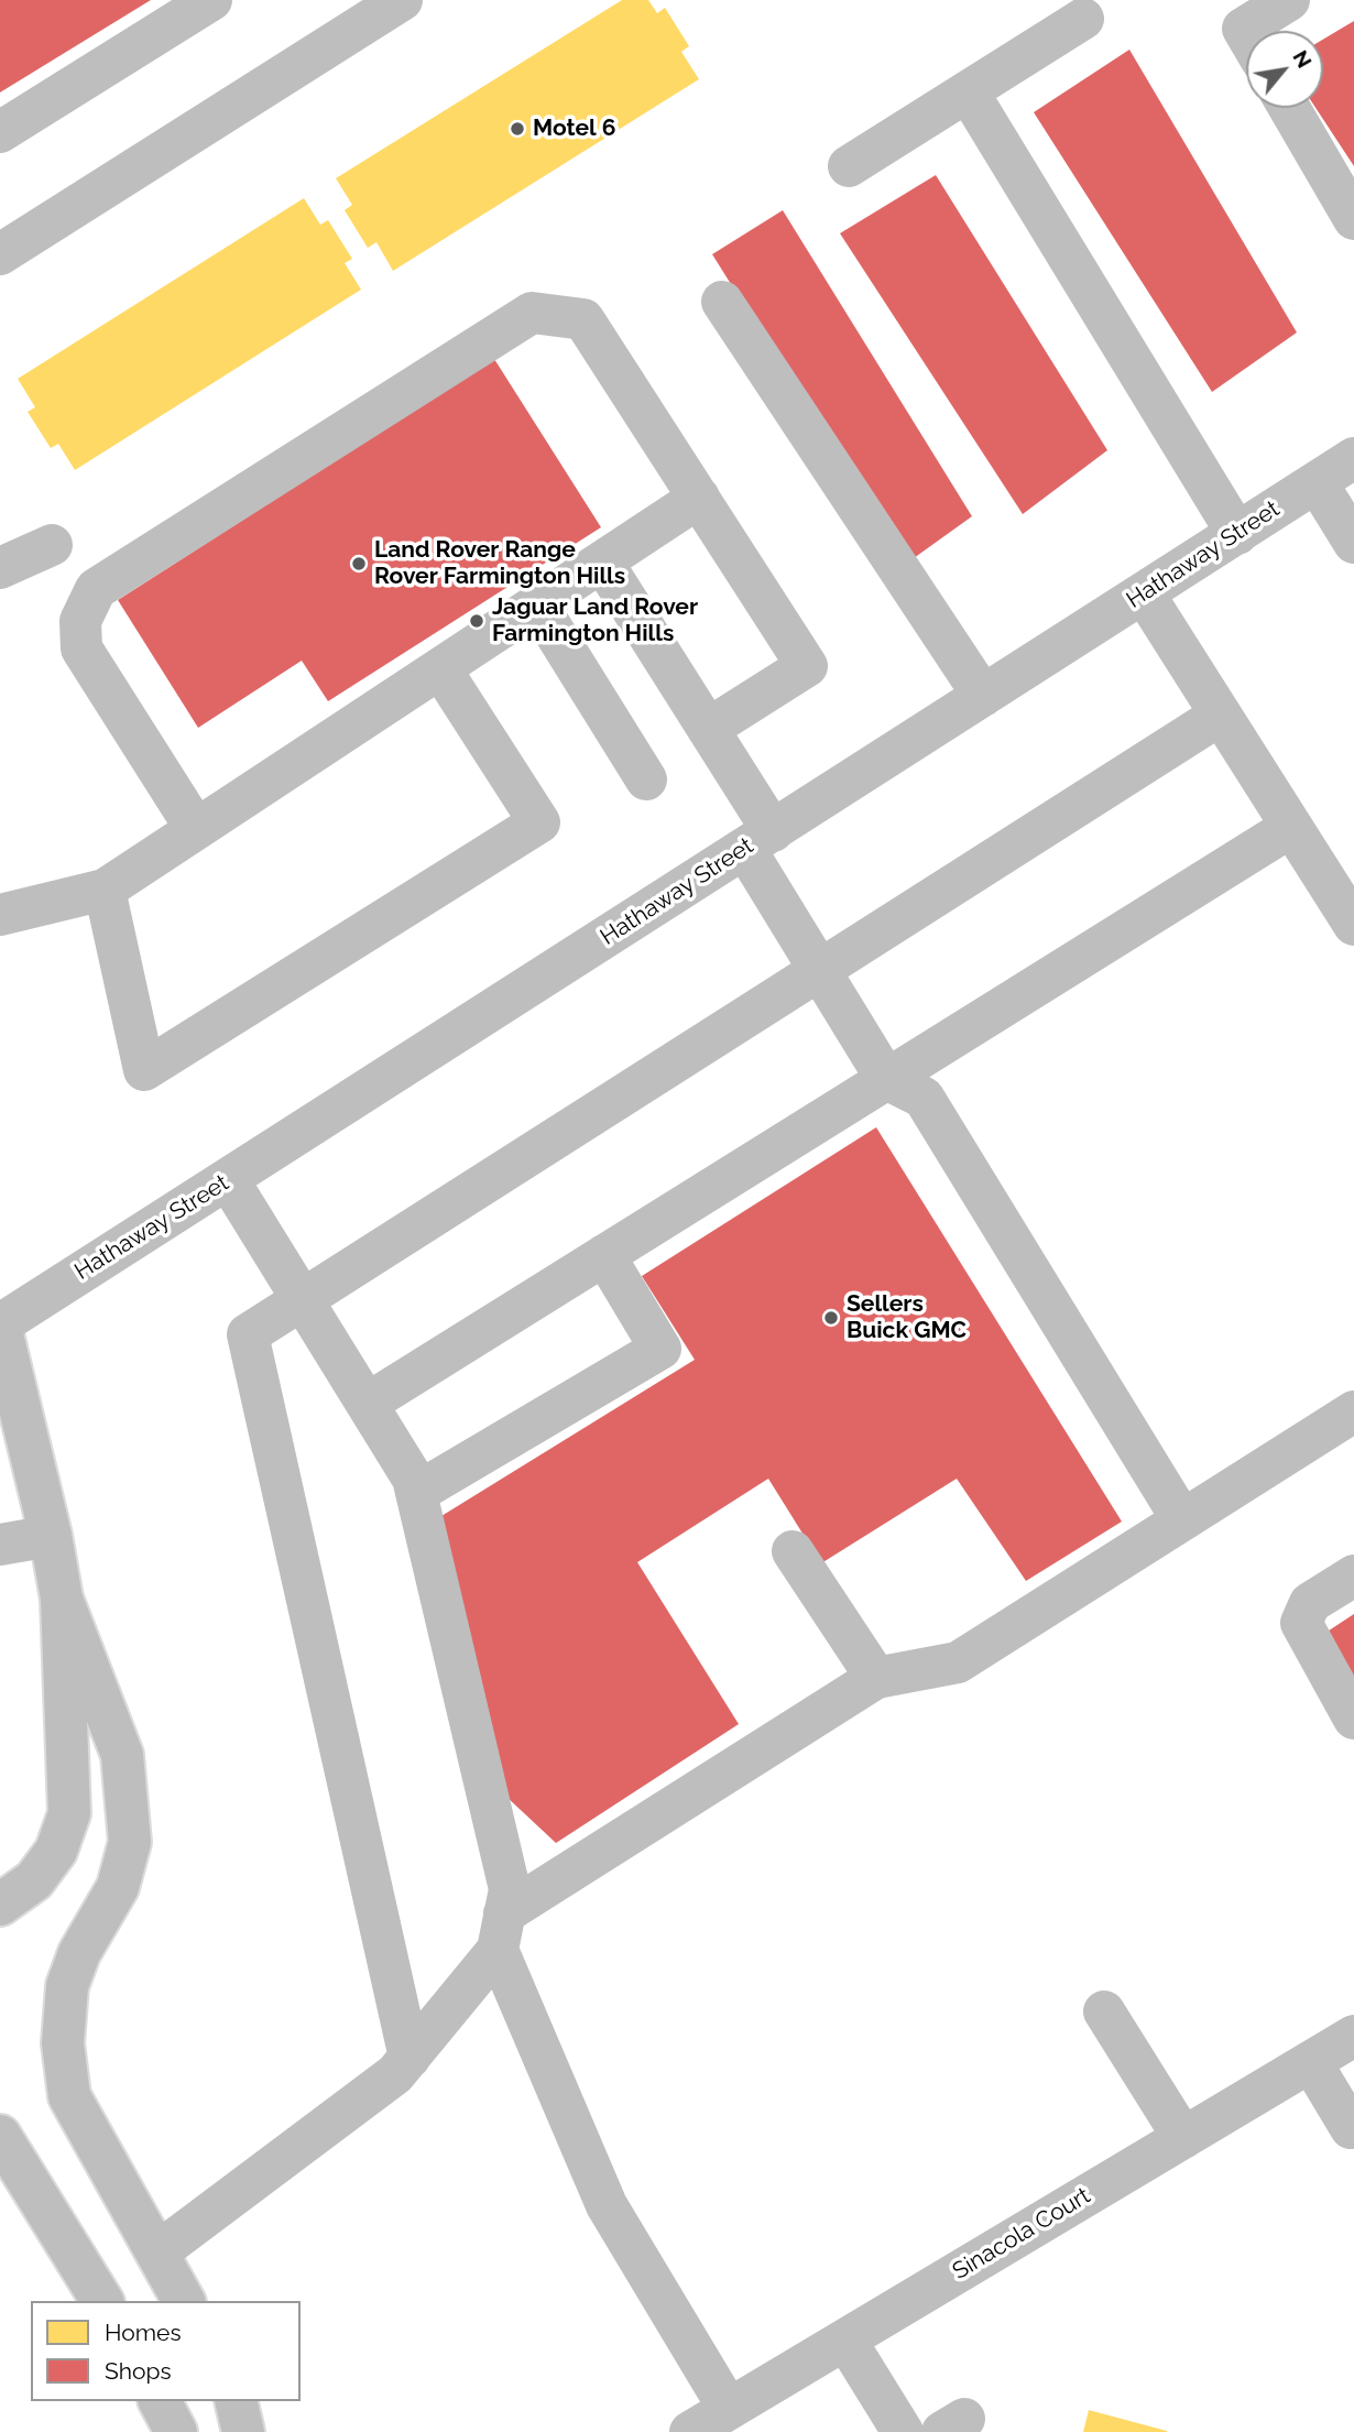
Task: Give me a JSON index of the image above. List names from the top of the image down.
{
  "streets": {
    "street": ["Hathaway Street", "Sinacola Court"]
  },
  "places": [
    "Motel 6",
    "Land Rover Range Rover Farmington Hills",
    "Jaguar Land Rover Farmington Hills",
    "Sellers Buick GMC"
  ],
  "legend": ["Homes", "Shops"],
  "north": "top right"
}
